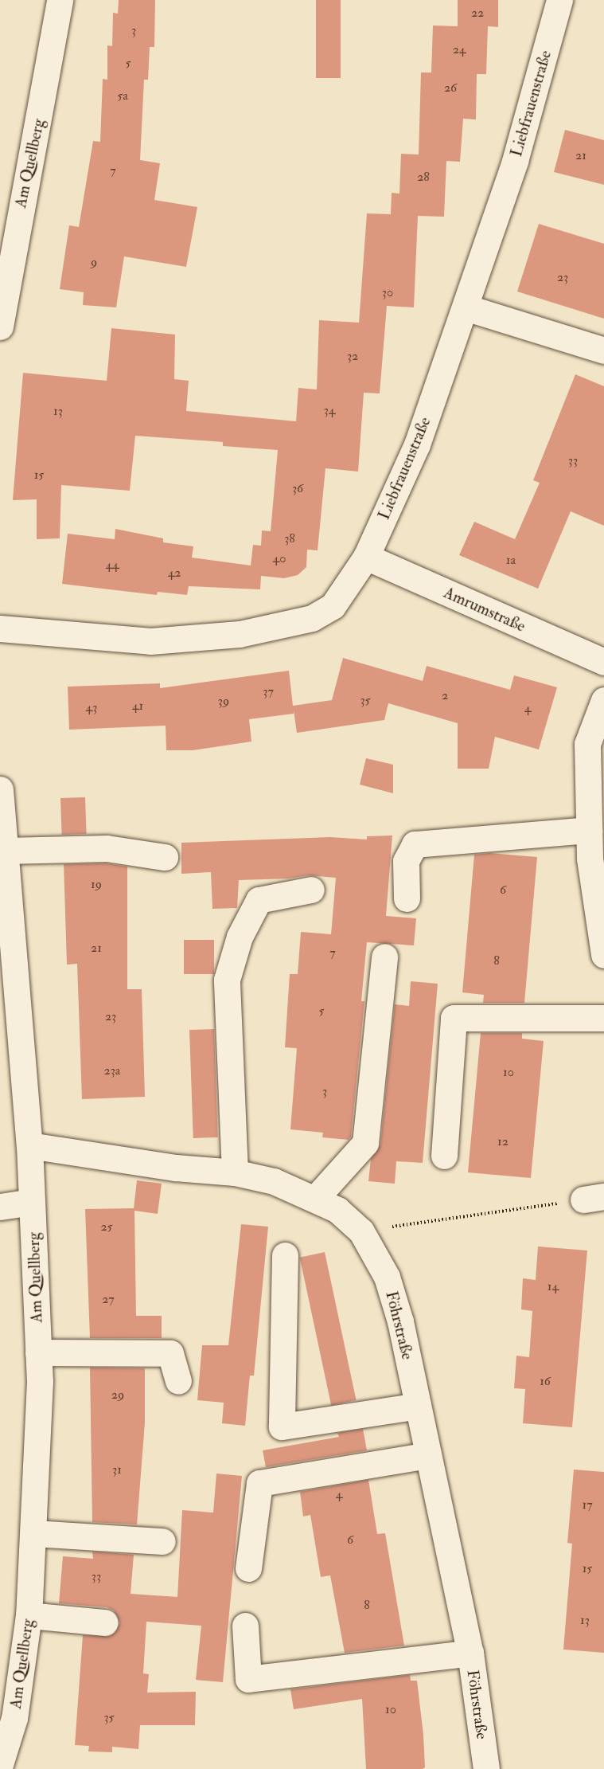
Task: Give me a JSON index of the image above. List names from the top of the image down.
{
  "streets": {
    "street": [
      "Liebfrauenstraße",
      "Am Quellberg",
      "Amrumstraße",
      "Föhrstraße"
    ]
  },
  "crossings": [
    ["Liebfrauenstraße", "Amrumstraße"],
    ["Am Quellberg", "Föhrstraße"]
  ],
  "house_numbers": [
    "22",
    "3",
    "24",
    "5",
    "26",
    "5a",
    "21",
    "7",
    "28",
    "9",
    "23",
    "30",
    "32",
    "34",
    "13",
    "33",
    "15",
    "36",
    "38",
    "40",
    "1a",
    "44",
    "42",
    "37",
    "2",
    "35",
    "39",
    "41",
    "43",
    "4",
    "19",
    "6",
    "21",
    "7",
    "8",
    "5",
    "23",
    "23a",
    "10",
    "3",
    "12",
    "25",
    "14",
    "27",
    "16",
    "29",
    "31",
    "4",
    "17",
    "6",
    "15",
    "33",
    "8",
    "13",
    "10",
    "35"
  ]
}
